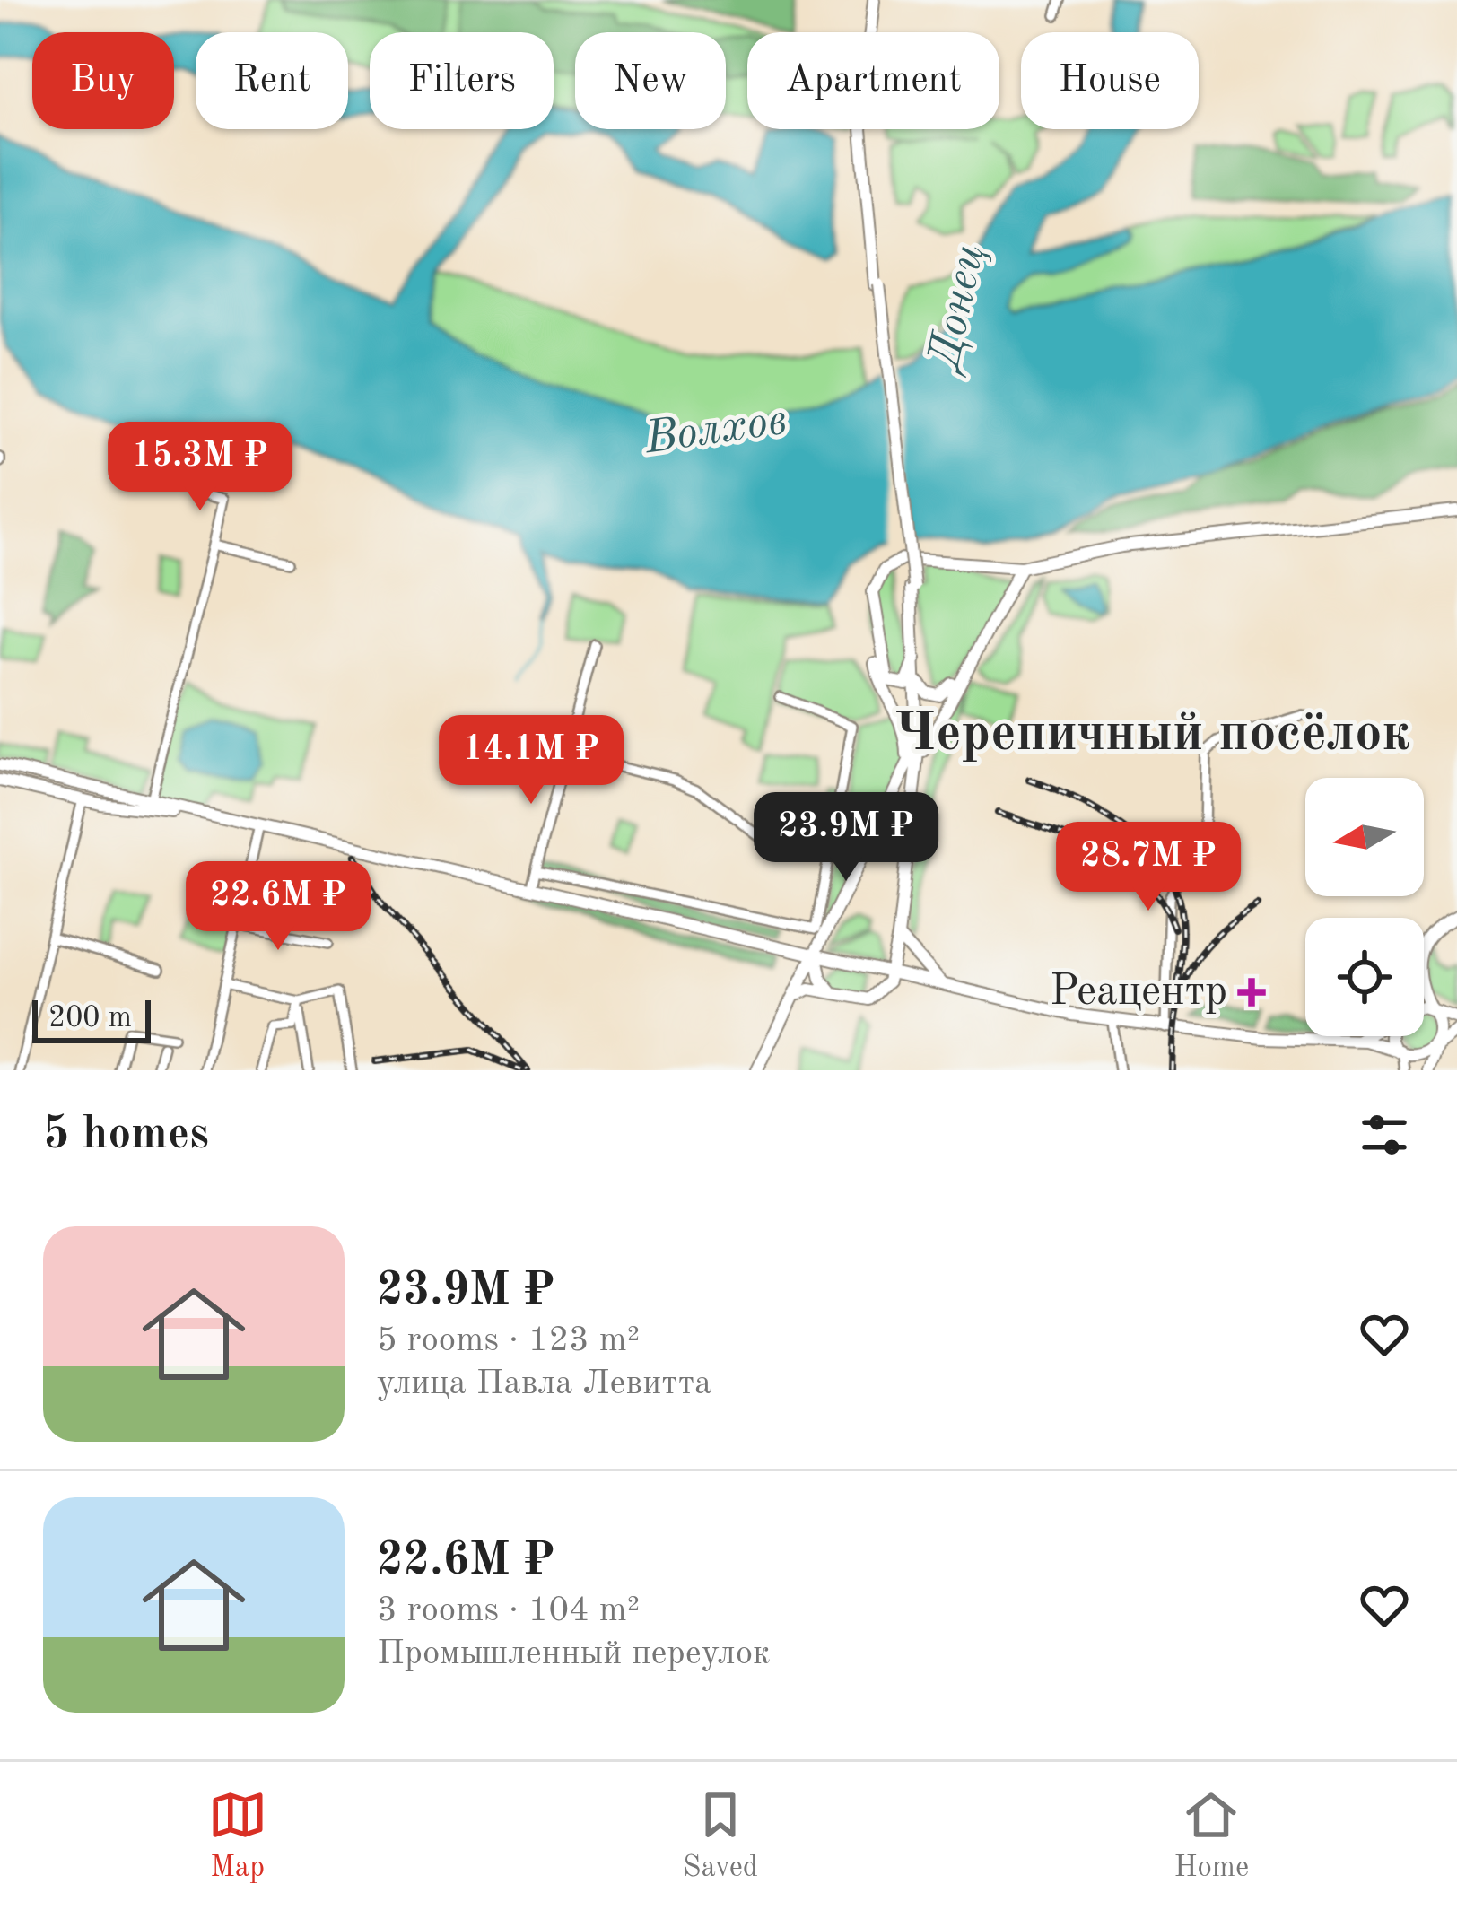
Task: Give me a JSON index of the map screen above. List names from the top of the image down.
{
  "districts": ["Черепичный посёлок"],
  "water": ["Донец", "Волхов"],
  "places": {
    "health": ["Реацентр"]
  },
  "scale_bar": "200 m",
  "north": "left",
  "page": {
    "chip": [
      "Buy",
      "Rent",
      "Filters",
      "New",
      "Apartment",
      "House"
    ],
    "price": [
      "15.3M ₽",
      "14.1M ₽",
      "23.9M ₽",
      "28.7M ₽",
      "22.6M ₽"
    ],
    "scale": "200 m",
    "heading": "5 homes",
    "list": [
      {
        "name": "23.9M ₽",
        "note": "5 rooms · 123 m² · улица Павла Левитта"
      },
      {
        "name": "22.6M ₽",
        "note": "3 rooms · 104 m² · Промышленный переулок"
      }
    ],
    "tabs": ["Map", "Saved", "Home"]
  }
}
